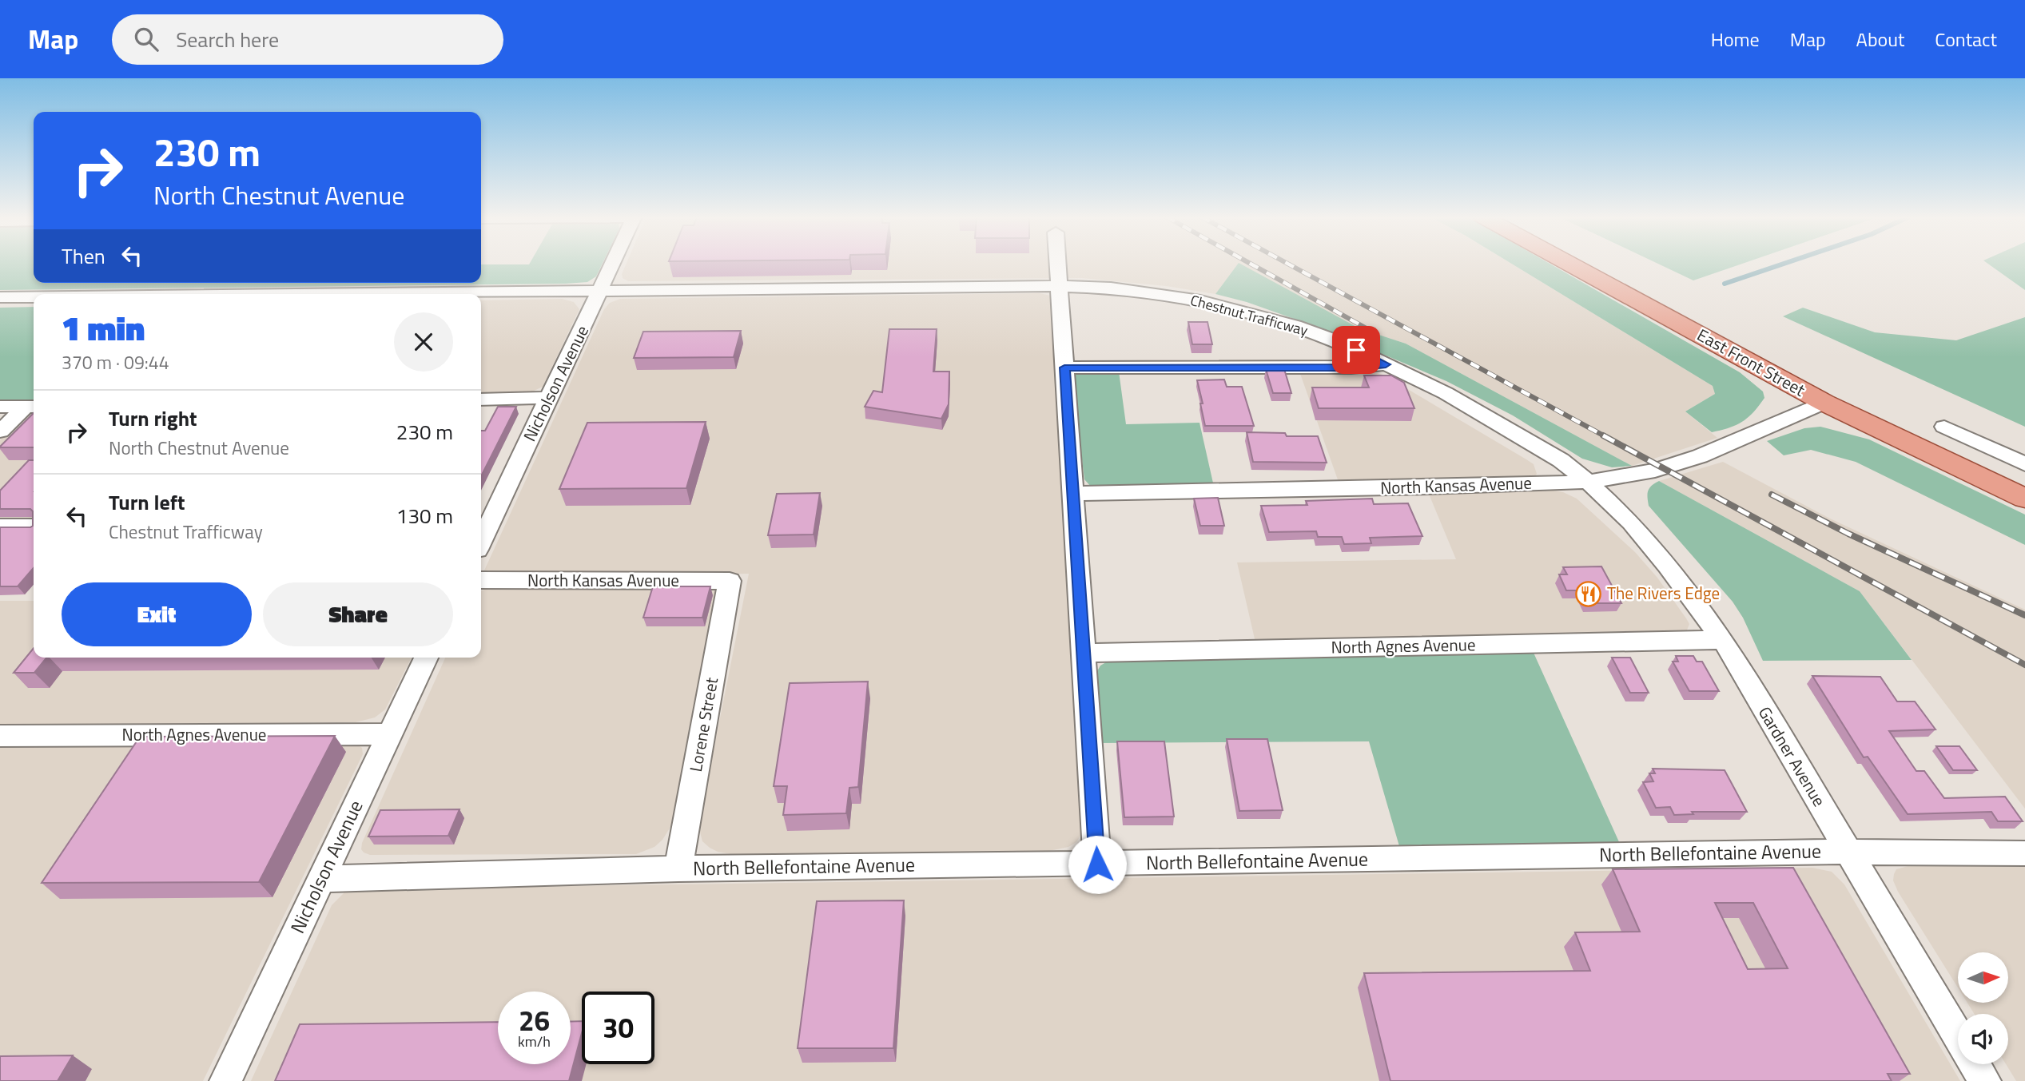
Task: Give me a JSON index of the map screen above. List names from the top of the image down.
{
  "streets": {
    "main road": ["East Front Street"],
    "street": [
      "Chestnut Trafficway",
      "Nicholson Avenue",
      "North Kansas Avenue",
      "North Agnes Avenue",
      "Lorene Street",
      "Gardner Avenue",
      "North Bellefontaine Avenue"
    ]
  },
  "crossings": [
    ["Chestnut Trafficway", "Nicholson Avenue"],
    ["Chestnut Trafficway", "North Kansas Avenue"],
    ["Chestnut Trafficway", "Gardner Avenue"],
    ["East Front Street", "North Kansas Avenue"],
    ["Nicholson Avenue", "North Agnes Avenue"],
    ["Nicholson Avenue", "North Bellefontaine Avenue"],
    ["North Kansas Avenue", "Lorene Street"],
    ["North Kansas Avenue", "Gardner Avenue"],
    ["North Agnes Avenue", "Gardner Avenue"],
    ["Lorene Street", "North Bellefontaine Avenue"],
    ["Gardner Avenue", "North Bellefontaine Avenue"]
  ],
  "places": {
    "restaurant": ["The Rivers Edge"]
  },
  "north": "right",
  "page": {
    "header": "Map",
    "search": "Search here",
    "nav": [
      "Home",
      "Map",
      "About",
      "Contact"
    ],
    "turn": ["230 m", "North Chestnut Avenue"],
    "then": "Then",
    "heading": ["1 min", "370 m · 09:44"],
    "list": [
      {
        "name": "Turn right",
        "note": "North Chestnut Avenue",
        "value": "230 m"
      },
      {
        "name": "Turn left",
        "note": "Chestnut Trafficway",
        "value": "130 m"
      }
    ],
    "buttons": ["Exit", "Share"],
    "speed": "26 km/h",
    "limit": "30"
  }
}
